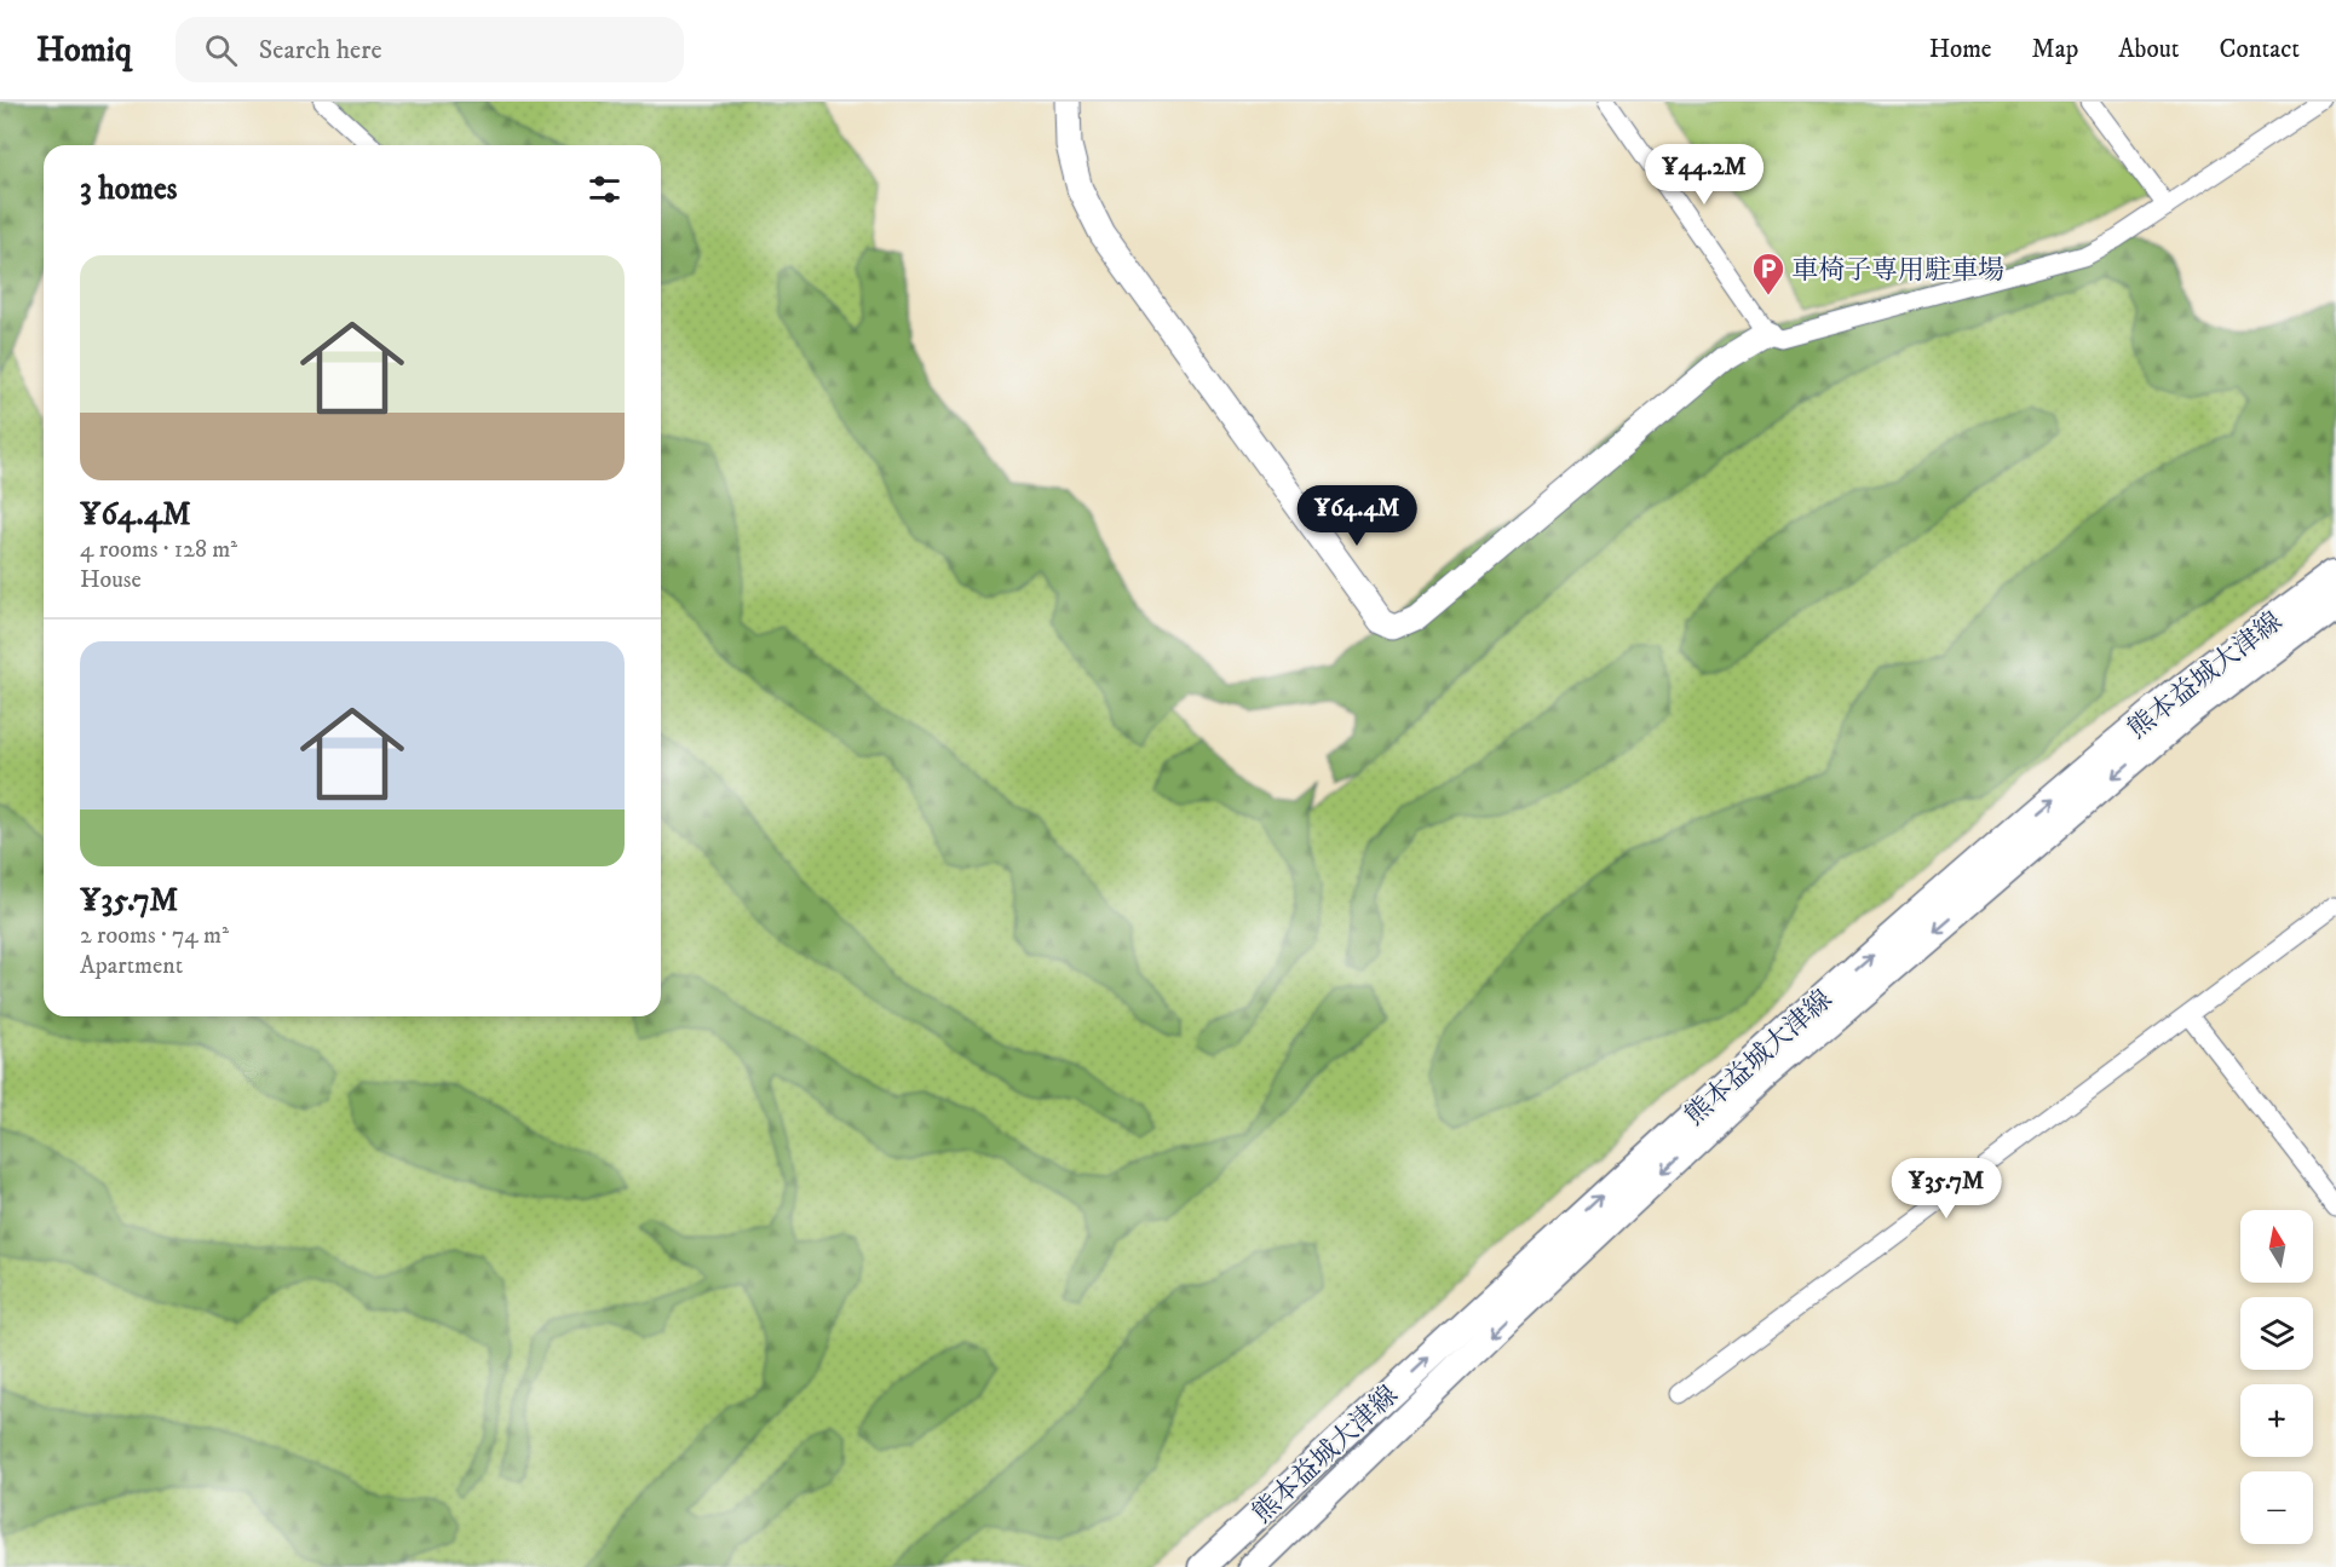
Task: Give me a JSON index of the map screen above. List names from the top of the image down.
{
  "streets": {
    "main road": ["熊本益城大津線"]
  },
  "places": {
    "parking": ["車椅子専用駐車場"]
  },
  "north": "top",
  "page": {
    "header": "Homiq",
    "search": "Search here",
    "nav": [
      "Home",
      "Map",
      "About",
      "Contact"
    ],
    "price": ["¥44.2M", "¥64.4M", "¥35.7M"],
    "heading": "3 homes",
    "list": [
      {
        "name": "¥64.4M",
        "note": "4 rooms · 128 m² · House"
      },
      {
        "name": "¥35.7M",
        "note": "2 rooms · 74 m² · Apartment"
      }
    ],
    "map_buttons": ["+", "−"]
  }
}
